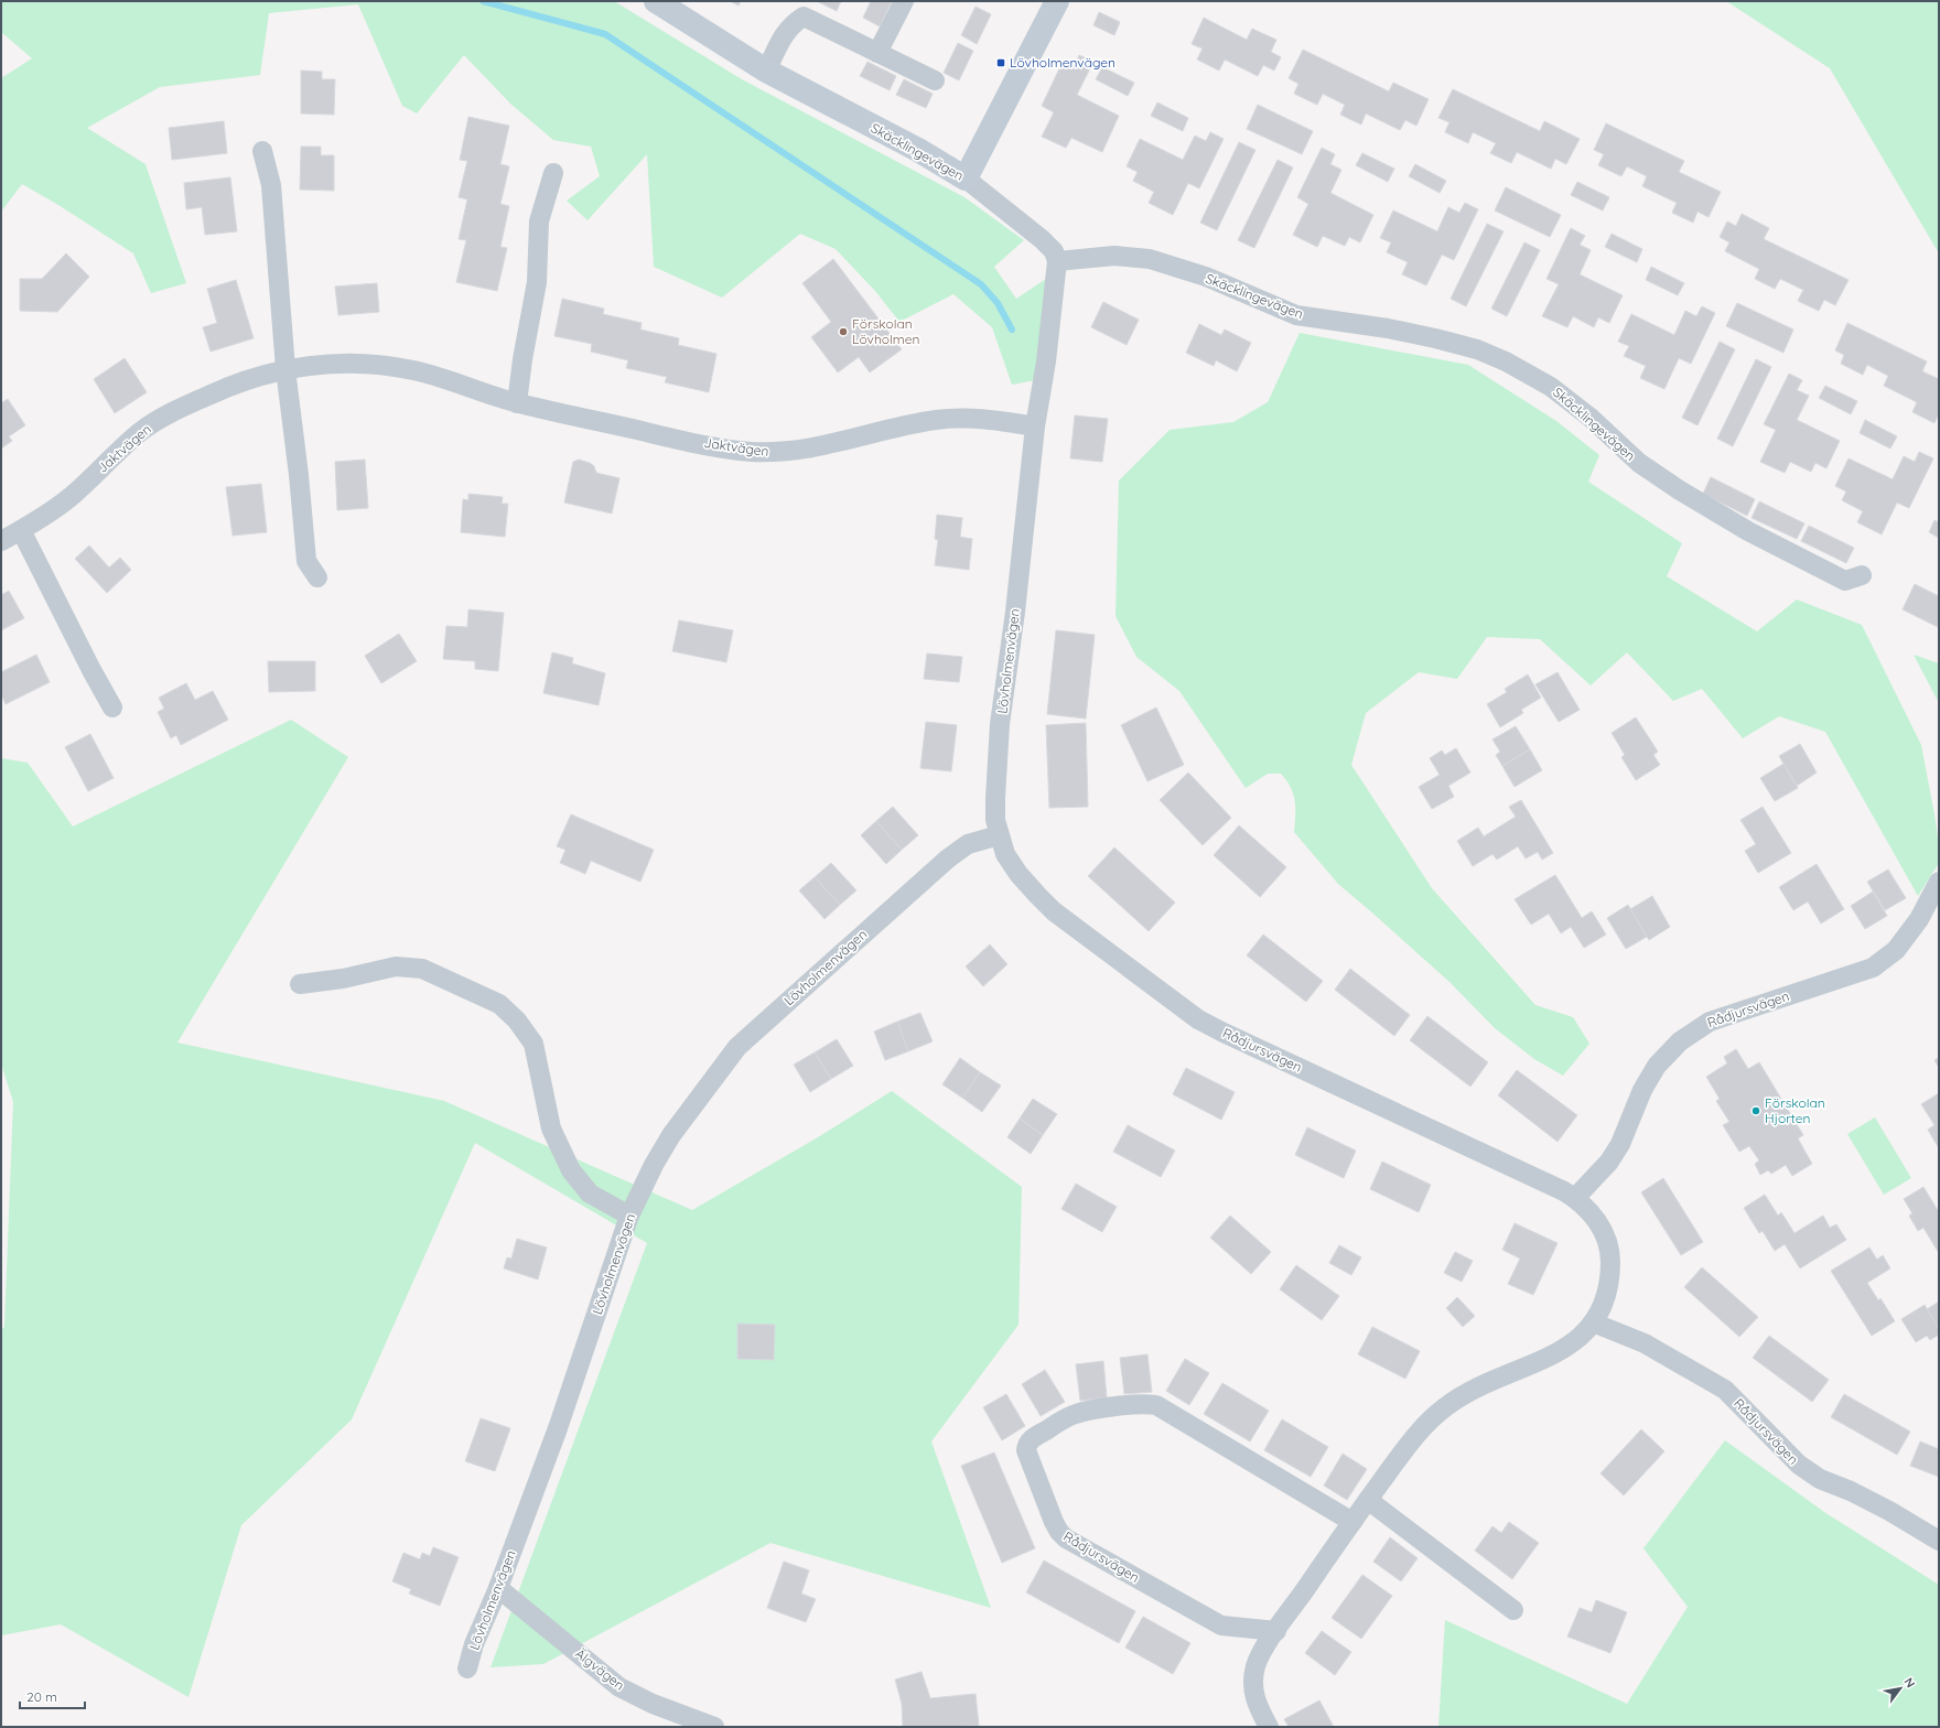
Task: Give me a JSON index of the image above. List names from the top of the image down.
{
  "streets": {
    "street": [
      "Skäcklingevägen",
      "Jaktvägen",
      "Lövholmenvägen",
      "Rådjursvägen",
      "Älgvägen"
    ]
  },
  "crossings": [
    ["Skäcklingevägen", "Lövholmenvägen"],
    ["Jaktvägen", "Lövholmenvägen"],
    ["Lövholmenvägen", "Rådjursvägen"],
    ["Lövholmenvägen", "Älgvägen"]
  ],
  "places": {
    "transit": ["Lövholmenvägen"],
    "other": ["Förskolan Lövholmen", "Förskolan Hjorten"]
  },
  "scale_bar": "20 m",
  "north": "top right"
}
